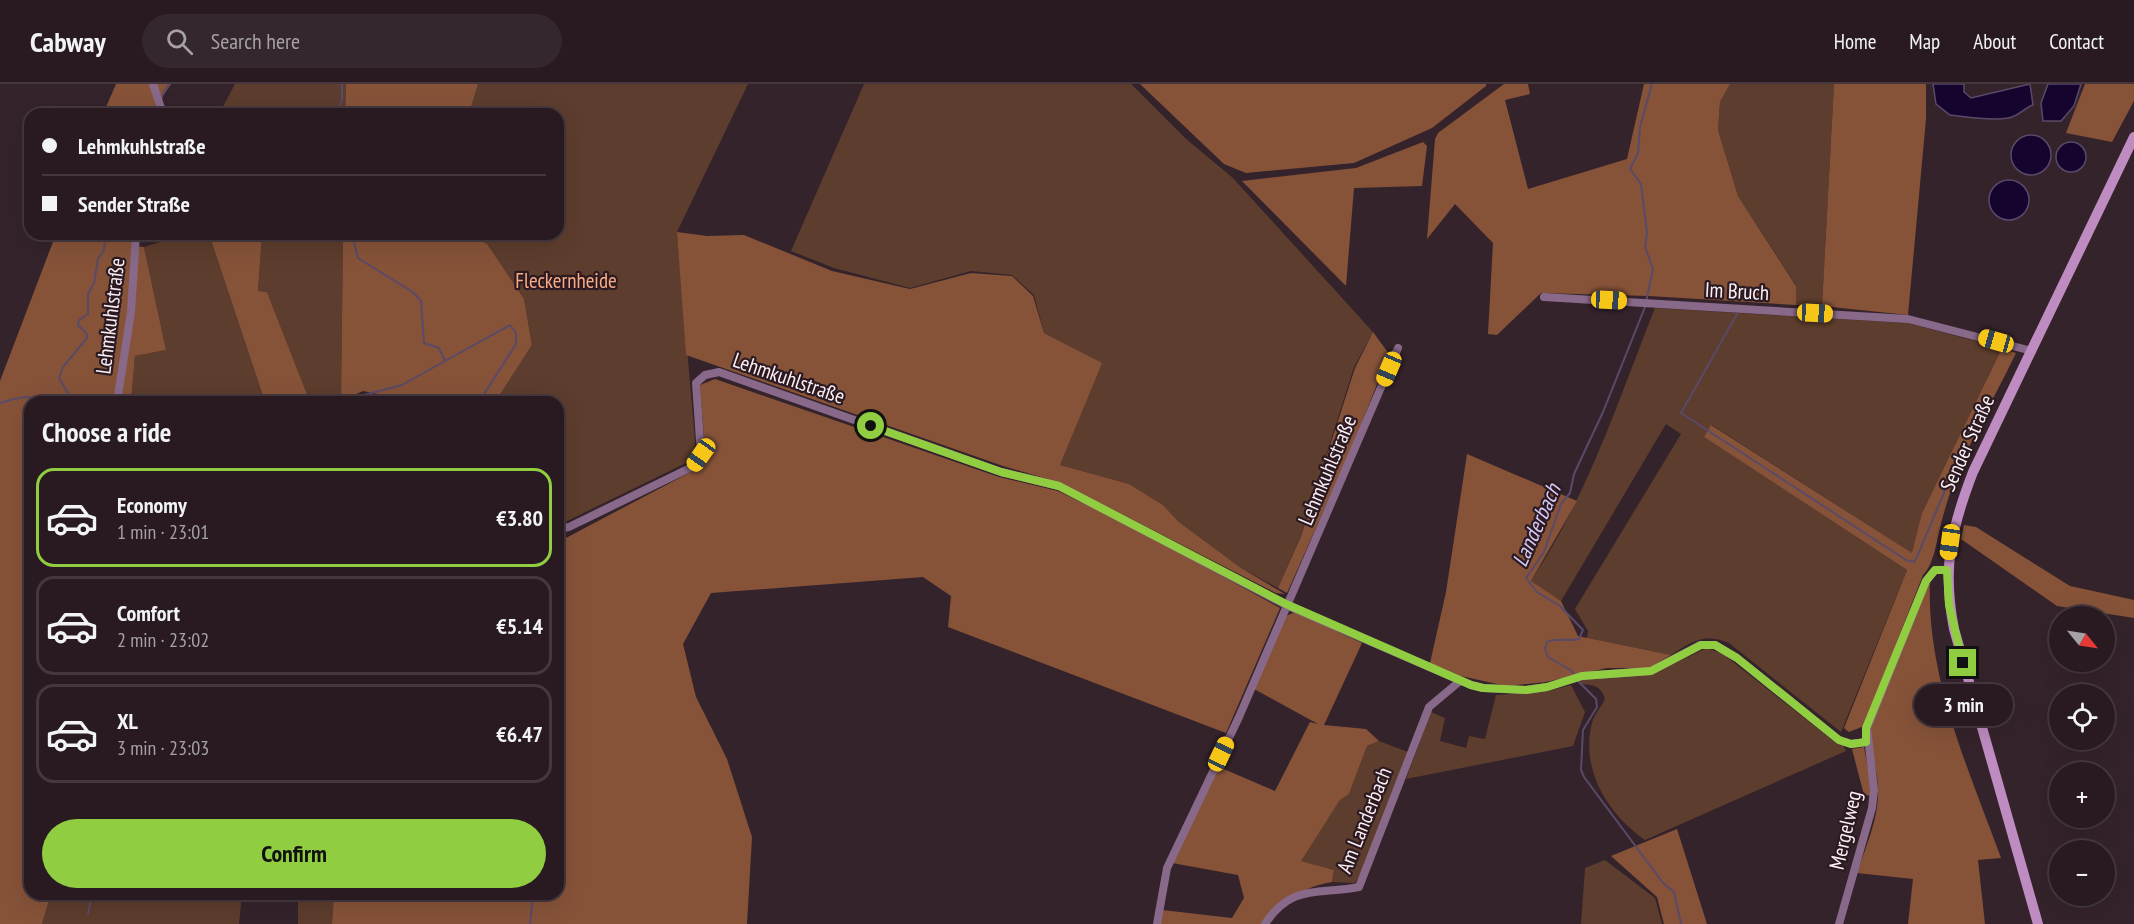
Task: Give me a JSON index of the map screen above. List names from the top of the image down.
{
  "streets": {
    "main road": ["Sender Straße"],
    "street": [
      "Im Bruch",
      "Lehmkuhlstraße",
      "Am Landerbach",
      "Mergelweg"
    ]
  },
  "crossings": [
    ["Im Bruch", "Sender Straße"],
    ["Lehmkuhlstraße", "Am Landerbach"],
    ["Lehmkuhlstraße", "Mergelweg"]
  ],
  "water": ["Landerbach"],
  "parks": ["Fleckernheide"],
  "north": "bottom right",
  "page": {
    "header": "Cabway",
    "search": "Search here",
    "nav": [
      "Home",
      "Map",
      "About",
      "Contact"
    ],
    "banner": ["Lehmkuhlstraße", "Sender Straße"],
    "heading": "Choose a ride",
    "list": [
      {
        "name": "Economy",
        "note": "1 min · 23:01",
        "value": "€3.80"
      },
      {
        "name": "Comfort",
        "note": "2 min · 23:02",
        "value": "€5.14"
      },
      {
        "name": "XL",
        "note": "3 min · 23:03",
        "value": "€6.47"
      }
    ],
    "map_buttons": ["+", "−"],
    "bubble": "3 min",
    "buttons": "Confirm"
  }
}
